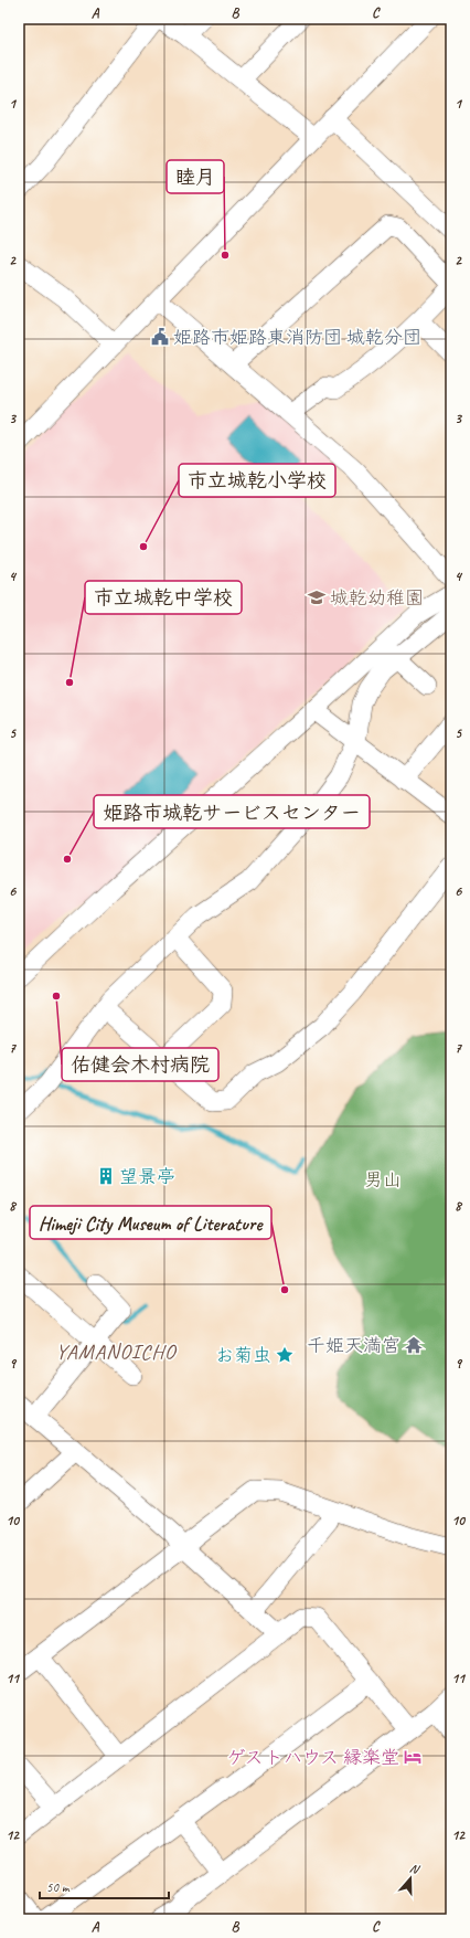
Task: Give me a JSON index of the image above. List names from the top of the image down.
{
  "districts": ["YAMANOICHO"],
  "parks": ["男山"],
  "places": {
    "other": [
      "睦月",
      "市立城乾小学校",
      "市立城乾中学校",
      "姫路市城乾サービスセンター",
      "佑健会木村病院",
      "Himeji City Museum of Literature"
    ],
    "public building": ["姫路市姫路東消防団 城乾分団"],
    "school or university": ["城乾幼稚園"],
    "building": ["望景亭"],
    "temple": ["千姫天満宮"],
    "place": ["お菊虫"],
    "hotel": ["ゲストハウス 縁楽堂"]
  },
  "scale_bar": "50 m",
  "north": "top",
  "grid": {
    "columns": ["A", "B", "C"],
    "rows": [
      "1",
      "2",
      "3",
      "4",
      "5",
      "6",
      "7",
      "8",
      "9",
      "10",
      "11",
      "12"
    ]
  }
}
